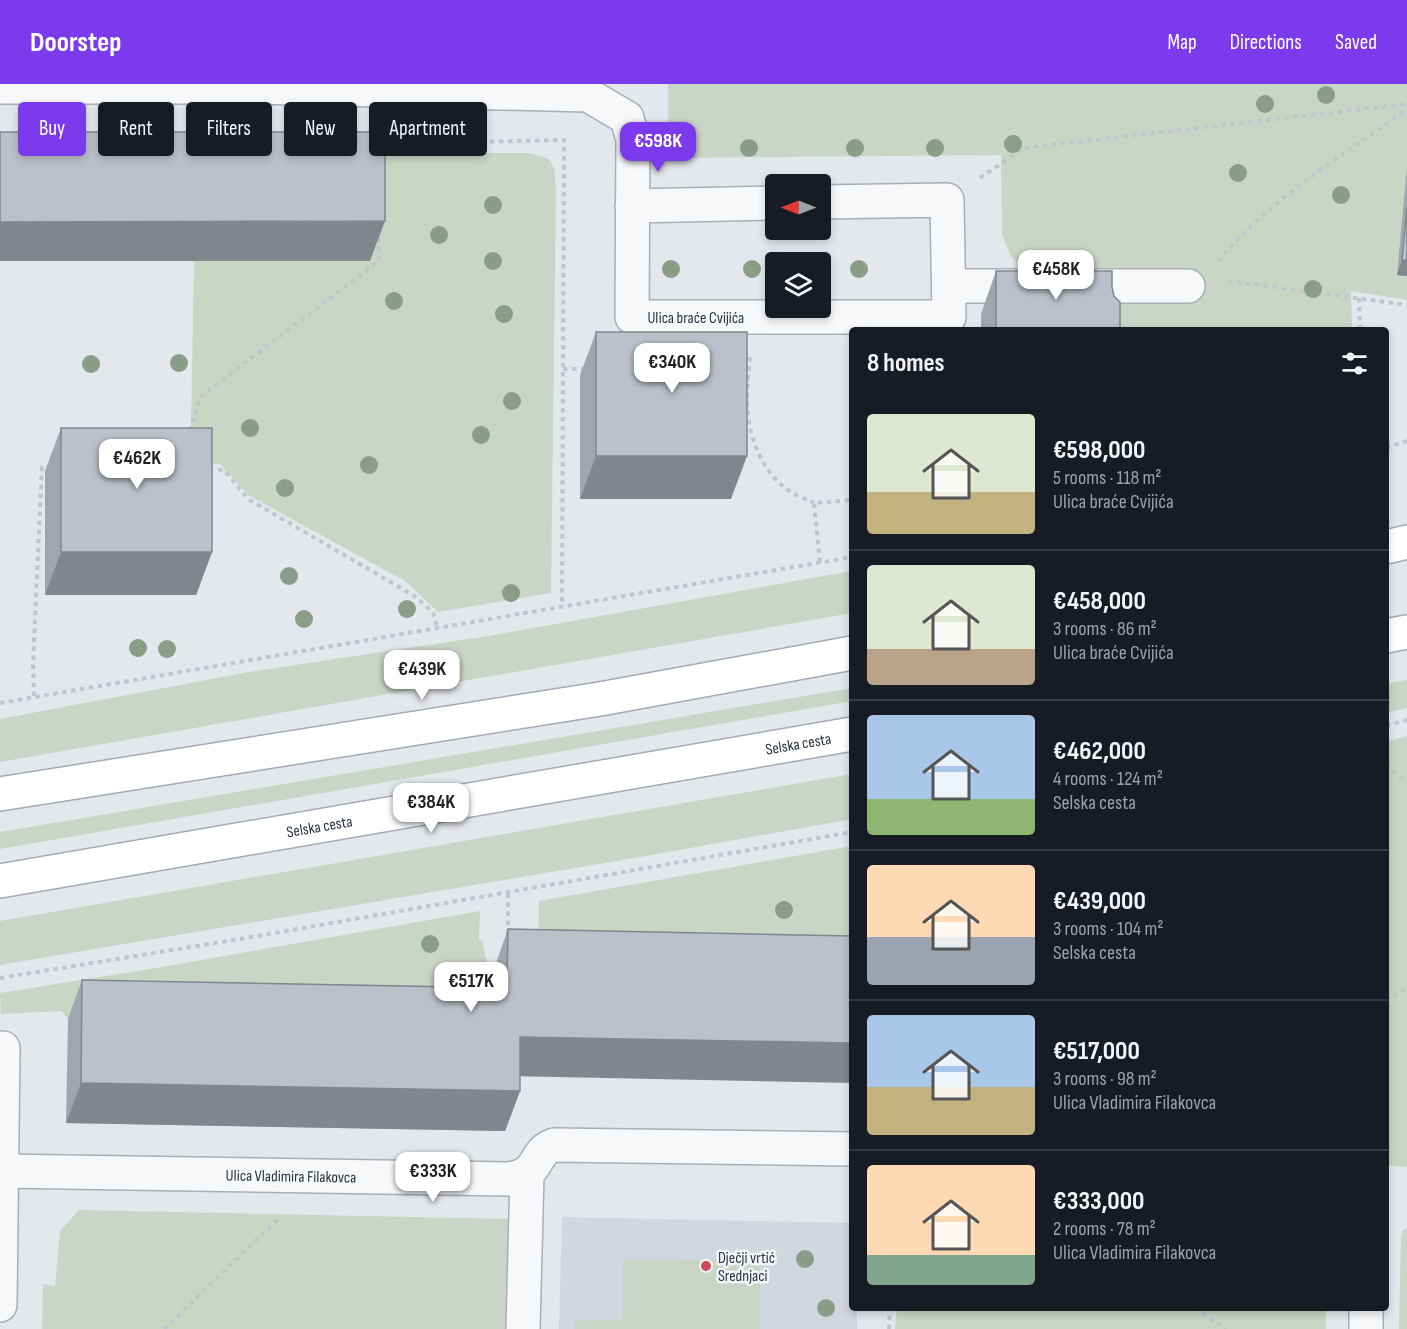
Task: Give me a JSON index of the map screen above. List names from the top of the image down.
{
  "streets": {
    "main road": ["Selska cesta"],
    "street": ["Ulica braće Cvijića", "Ulica Vladimira Filakovca"]
  },
  "places": ["Dječji vrtić Srednjaci"],
  "north": "left",
  "page": {
    "header": "Doorstep",
    "nav": ["Map", "Directions", "Saved"],
    "chip": [
      "Buy",
      "Rent",
      "Filters",
      "New",
      "Apartment"
    ],
    "price": [
      "€598K",
      "€458K",
      "€340K",
      "€462K",
      "€439K",
      "€384K",
      "€517K",
      "€333K"
    ],
    "heading": "8 homes",
    "list": [
      {
        "name": "€598,000",
        "note": "5 rooms · 118 m² · Ulica braće Cvijića"
      },
      {
        "name": "€458,000",
        "note": "3 rooms · 86 m² · Ulica braće Cvijića"
      },
      {
        "name": "€462,000",
        "note": "4 rooms · 124 m² · Selska cesta"
      },
      {
        "name": "€439,000",
        "note": "3 rooms · 104 m² · Selska cesta"
      },
      {
        "name": "€517,000",
        "note": "3 rooms · 98 m² · Ulica Vladimira Filakovca"
      },
      {
        "name": "€333,000",
        "note": "2 rooms · 78 m² · Ulica Vladimira Filakovca"
      }
    ]
  }
}
